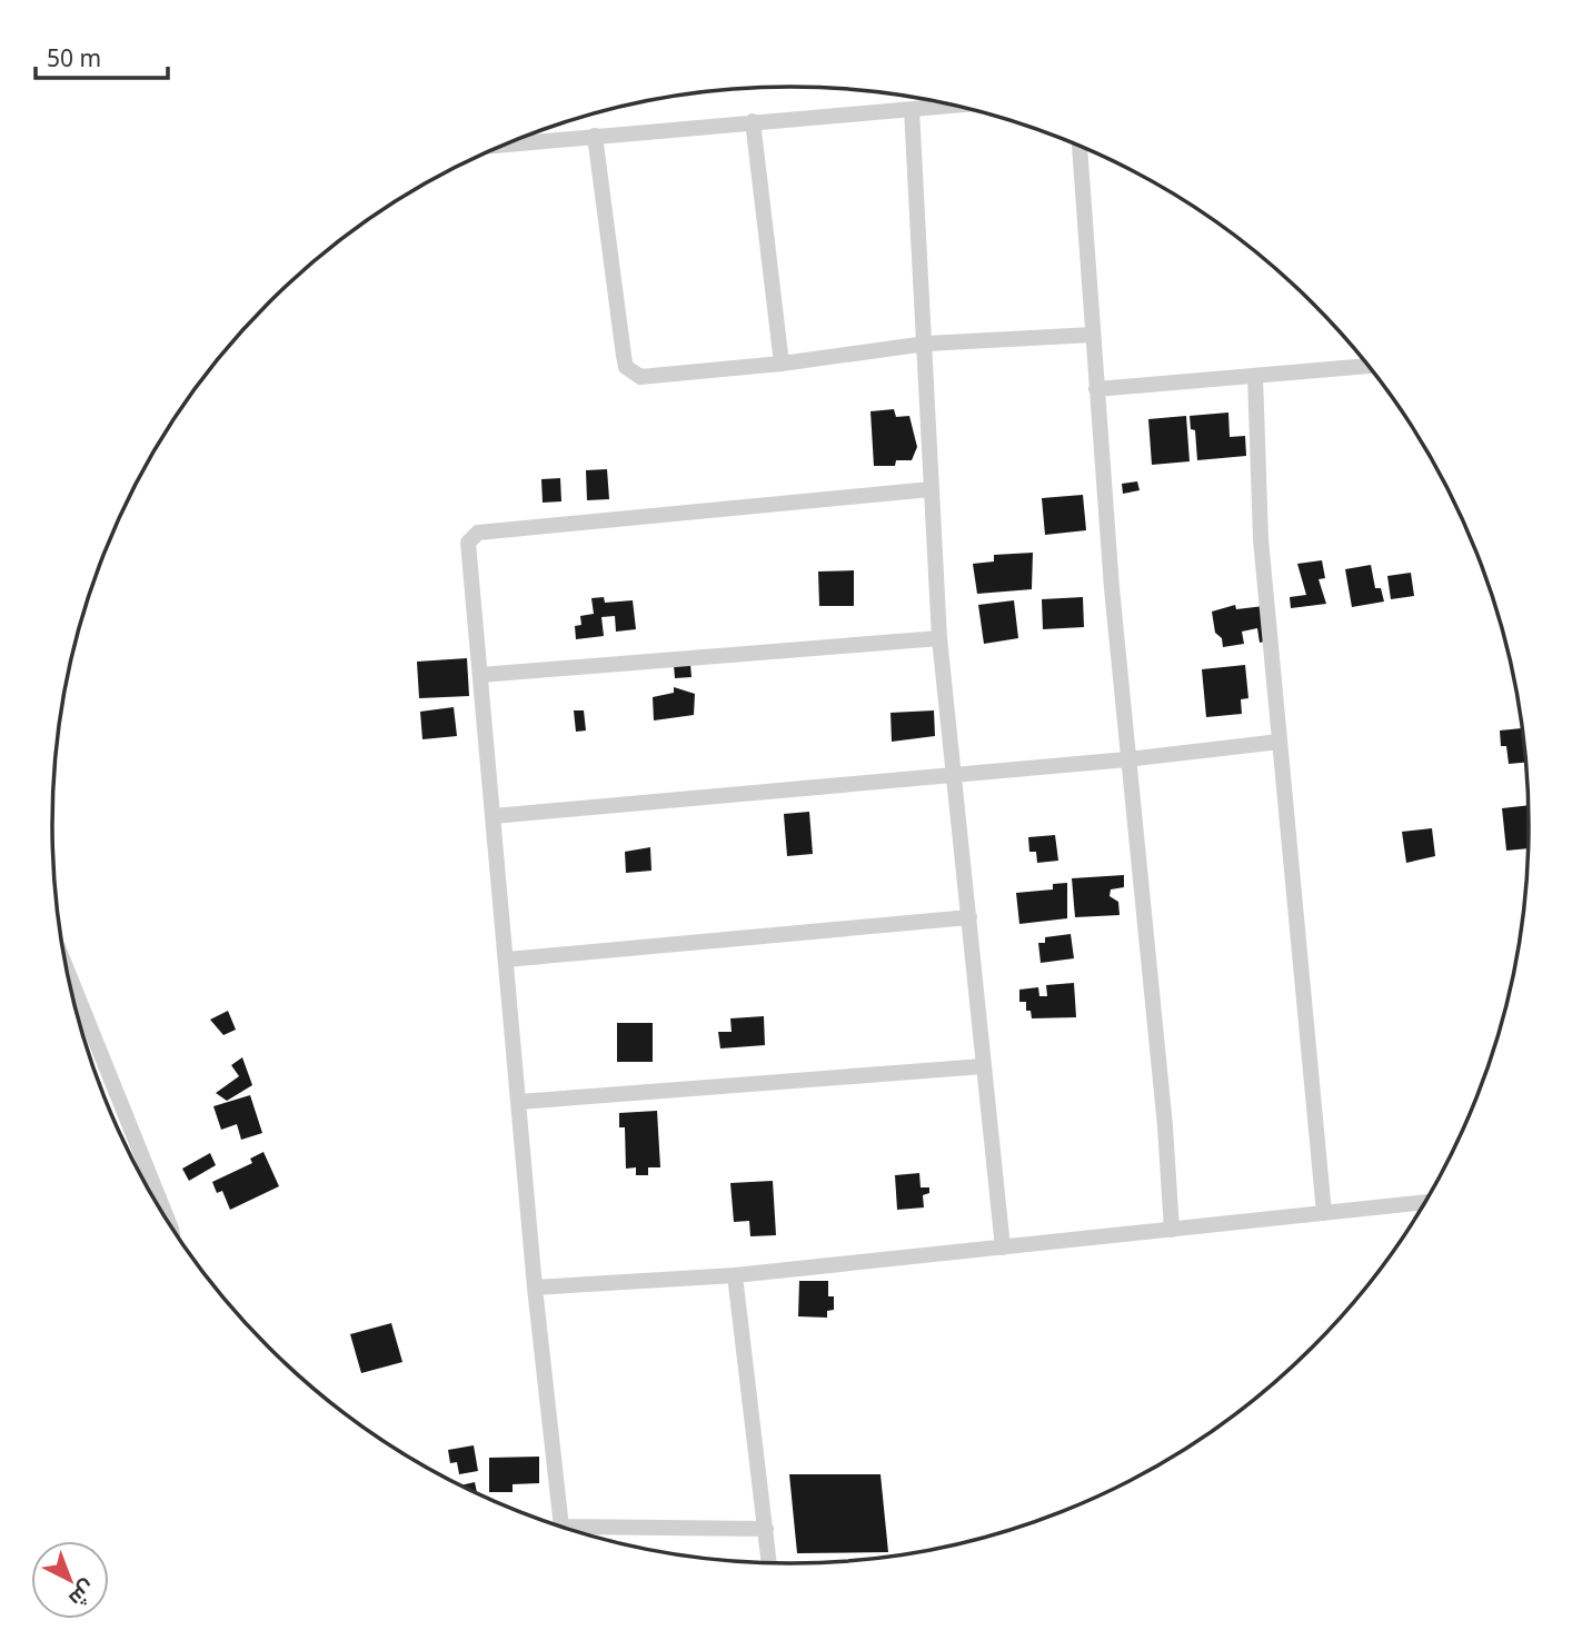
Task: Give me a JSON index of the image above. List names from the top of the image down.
{
  "scale_bar": "50 m",
  "north": "bottom right"
}
